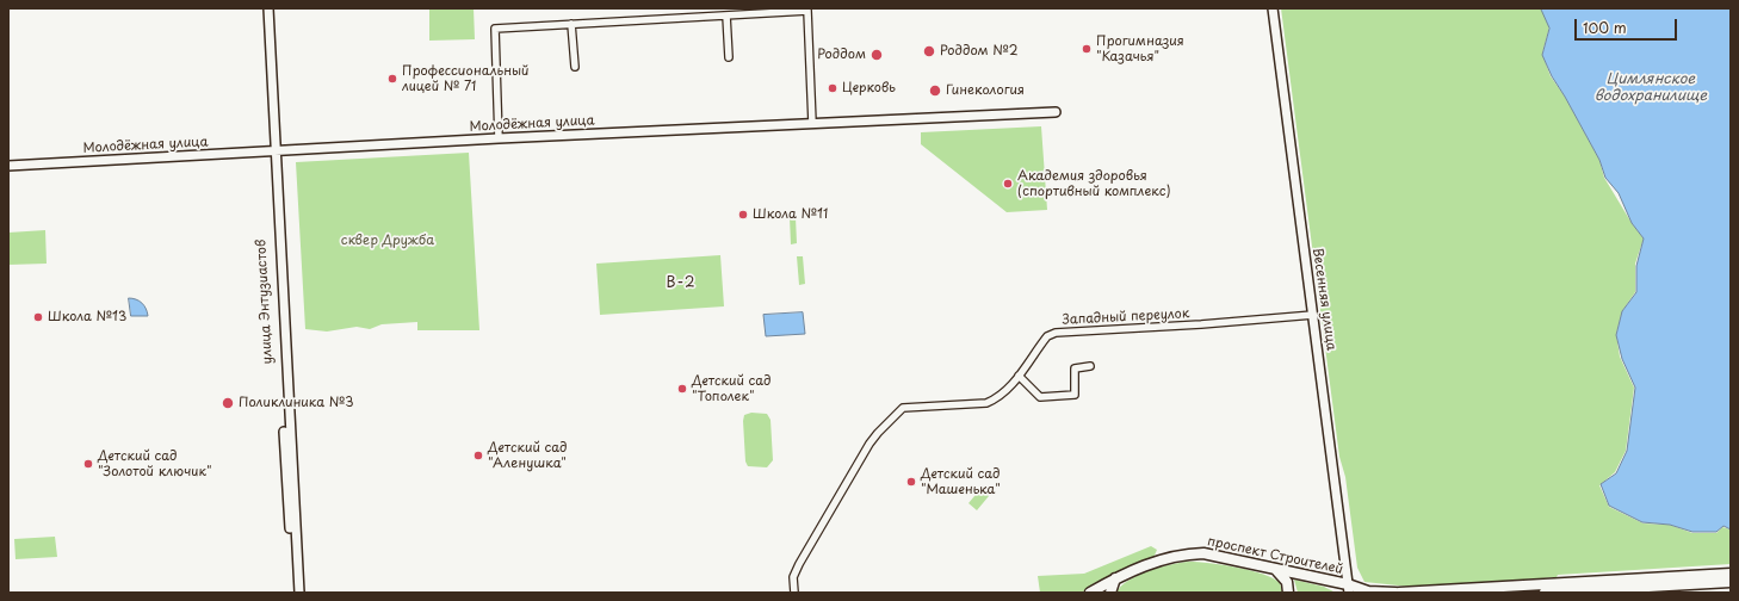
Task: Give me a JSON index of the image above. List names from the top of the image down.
{
  "streets": {
    "main road": ["проспект Строителей"],
    "street": [
      "Молодёжная улица",
      "Весенняя улица",
      "улица Энтузиастов",
      "Западный переулок"
    ]
  },
  "crossings": [
    ["Весенняя улица", "Западный переулок"],
    ["Весенняя улица", "проспект Строителей"]
  ],
  "districts": ["В-2"],
  "water": ["Цимлянское водохранилище"],
  "parks": ["сквер Дружба"],
  "places": [
    "Прогимназия \"Казачья\"",
    "Роддом №2",
    "Роддом",
    "Профессиональный лицей № 71",
    "Церковь",
    "Гинекология",
    "Академия здоровья (спортивный комплекс)",
    "Школа №11",
    "Школа №13",
    "Детский сад \"Тополек\"",
    "Поликлиника №3",
    "Детский сад \"Аленушка\"",
    "Детский сад \"Золотой ключик\"",
    "Детский сад \"Машенька\""
  ],
  "scale_bar": "100 m"
}
